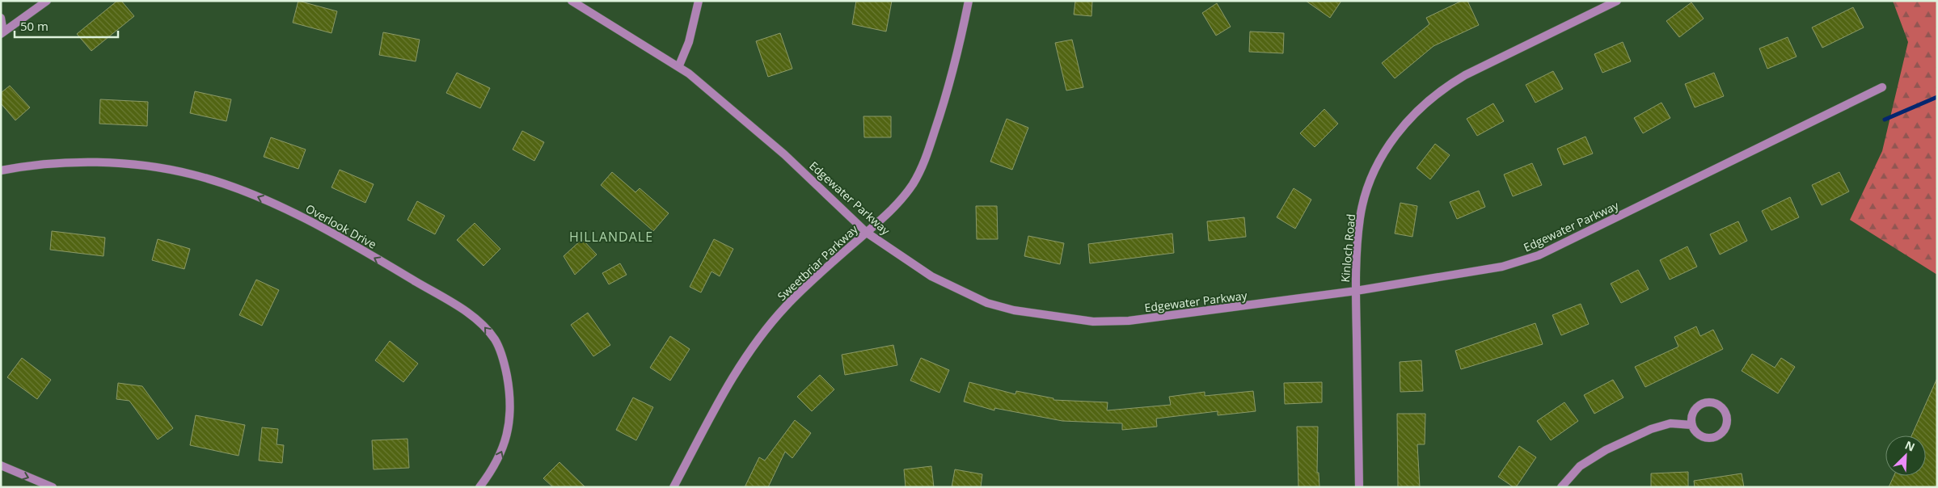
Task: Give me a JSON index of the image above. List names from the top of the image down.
{
  "streets": {
    "street": [
      "Edgewater Parkway",
      "Overlook Drive",
      "Kinloch Road",
      "Sweetbriar Parkway"
    ]
  },
  "crossings": [
    ["Edgewater Parkway", "Kinloch Road"],
    ["Edgewater Parkway", "Sweetbriar Parkway"]
  ],
  "one_way": ["Overlook Drive"],
  "districts": ["HILLANDALE"],
  "scale_bar": "50 m",
  "north": "top right"
}
